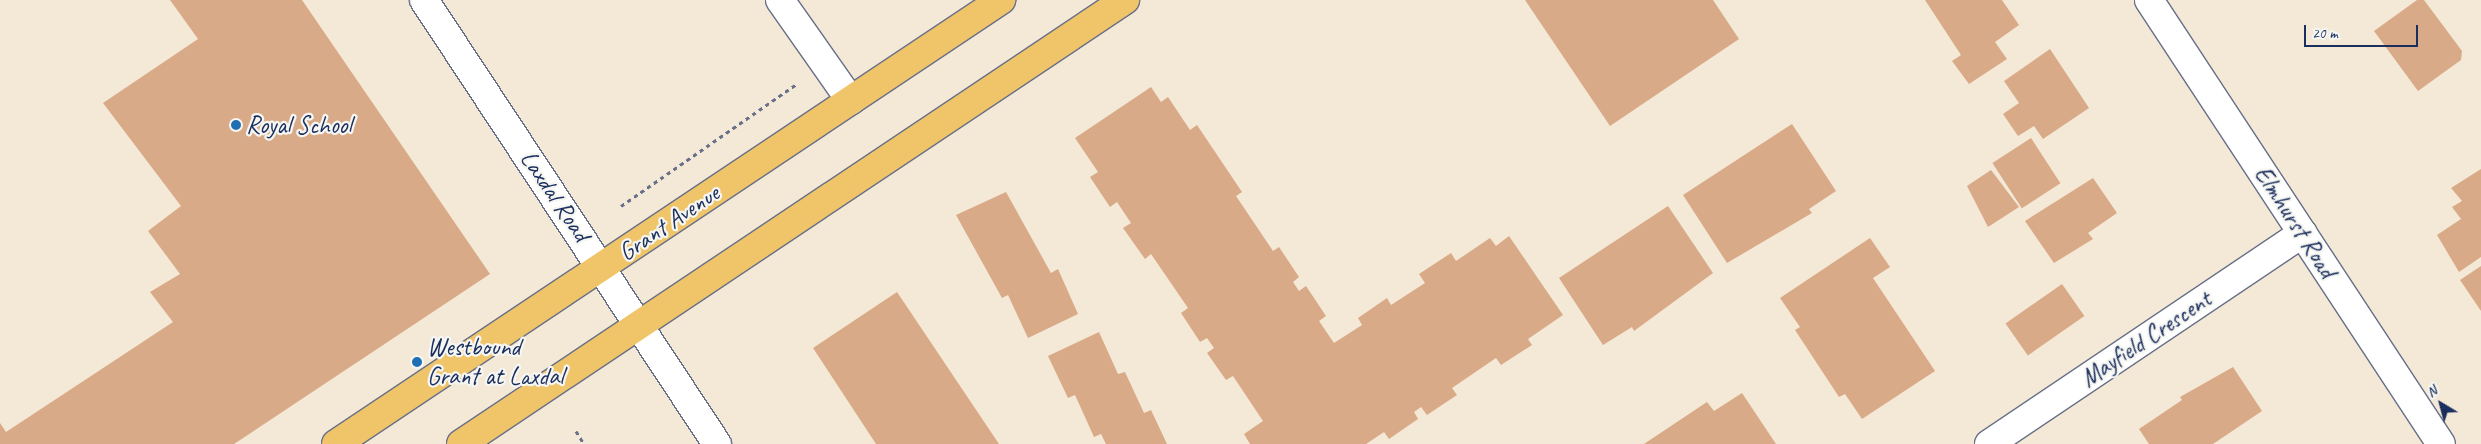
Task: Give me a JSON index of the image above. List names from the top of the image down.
{
  "streets": {
    "main road": ["Grant Avenue"],
    "street": ["Laxdal Road", "Elmhurst Road", "Mayfield Crescent"]
  },
  "crossings": [
    ["Laxdal Road", "Grant Avenue"],
    ["Elmhurst Road", "Mayfield Crescent"]
  ],
  "places": ["Royal School", "Westbound Grant at Laxdal"],
  "scale_bar": "20 m",
  "north": "top left"
}
